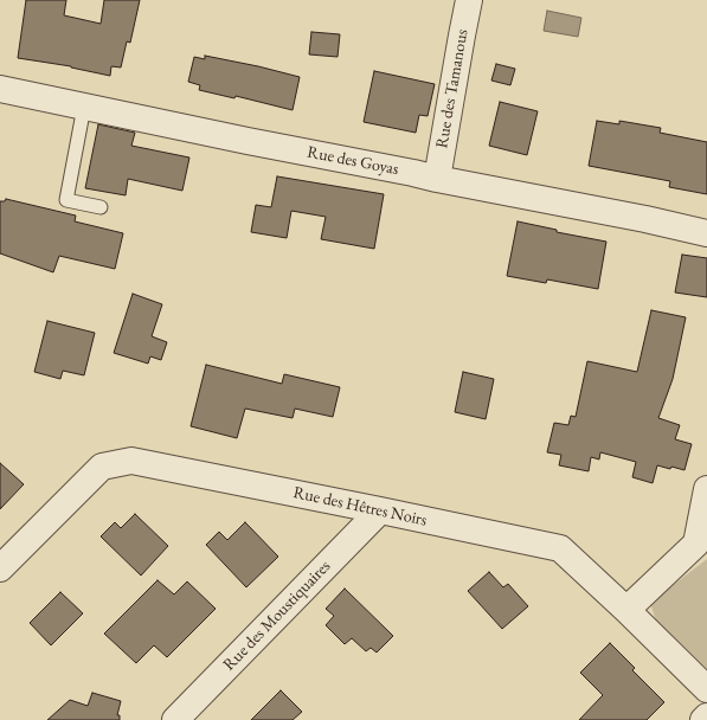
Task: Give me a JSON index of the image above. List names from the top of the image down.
{
  "streets": {
    "street": [
      "Rue des Tamanous",
      "Rue des Goyas",
      "Rue des Hêtres Noirs",
      "Rue des Moustiquaires"
    ]
  },
  "crossings": [
    ["Rue des Tamanous", "Rue des Goyas"],
    ["Rue des Hêtres Noirs", "Rue des Moustiquaires"]
  ]
}
